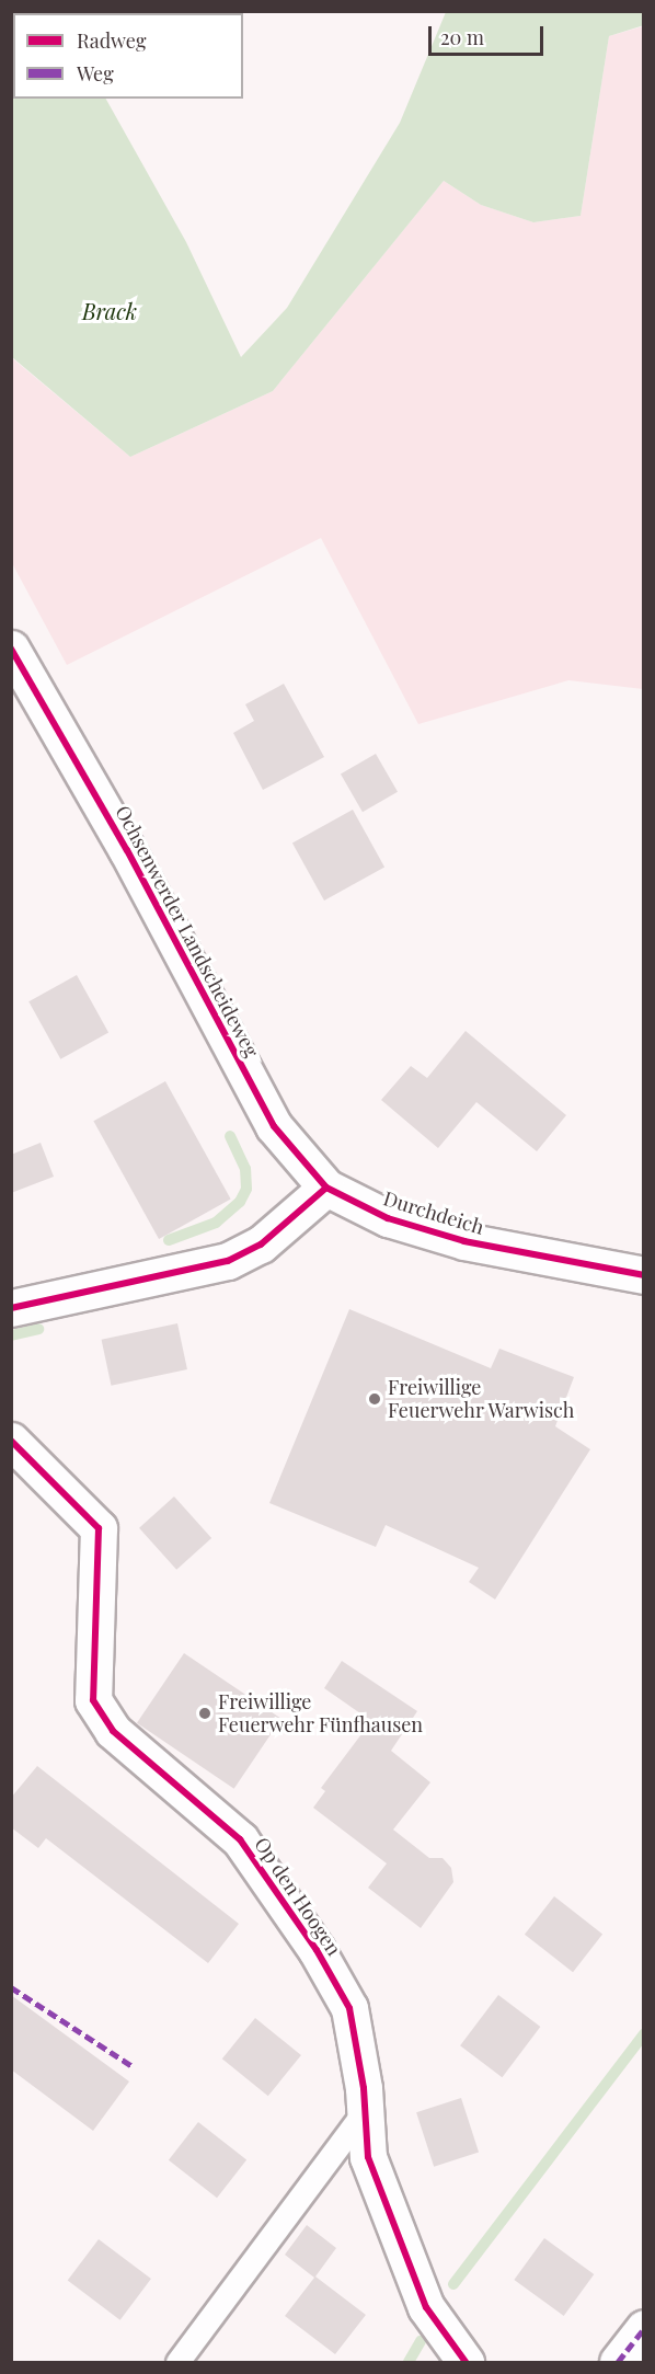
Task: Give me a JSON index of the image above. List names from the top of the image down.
{
  "streets": {
    "street": ["Ochsenwerder Landscheideweg", "Durchdeich", "Op den Hoogen"]
  },
  "crossings": [
    ["Ochsenwerder Landscheideweg", "Durchdeich"]
  ],
  "water": ["Brack"],
  "places": ["Freiwillige Feuerwehr Warwisch", "Freiwillige Feuerwehr Fünfhausen"],
  "legend": ["Radweg", "Weg"],
  "scale_bar": "20 m"
}
